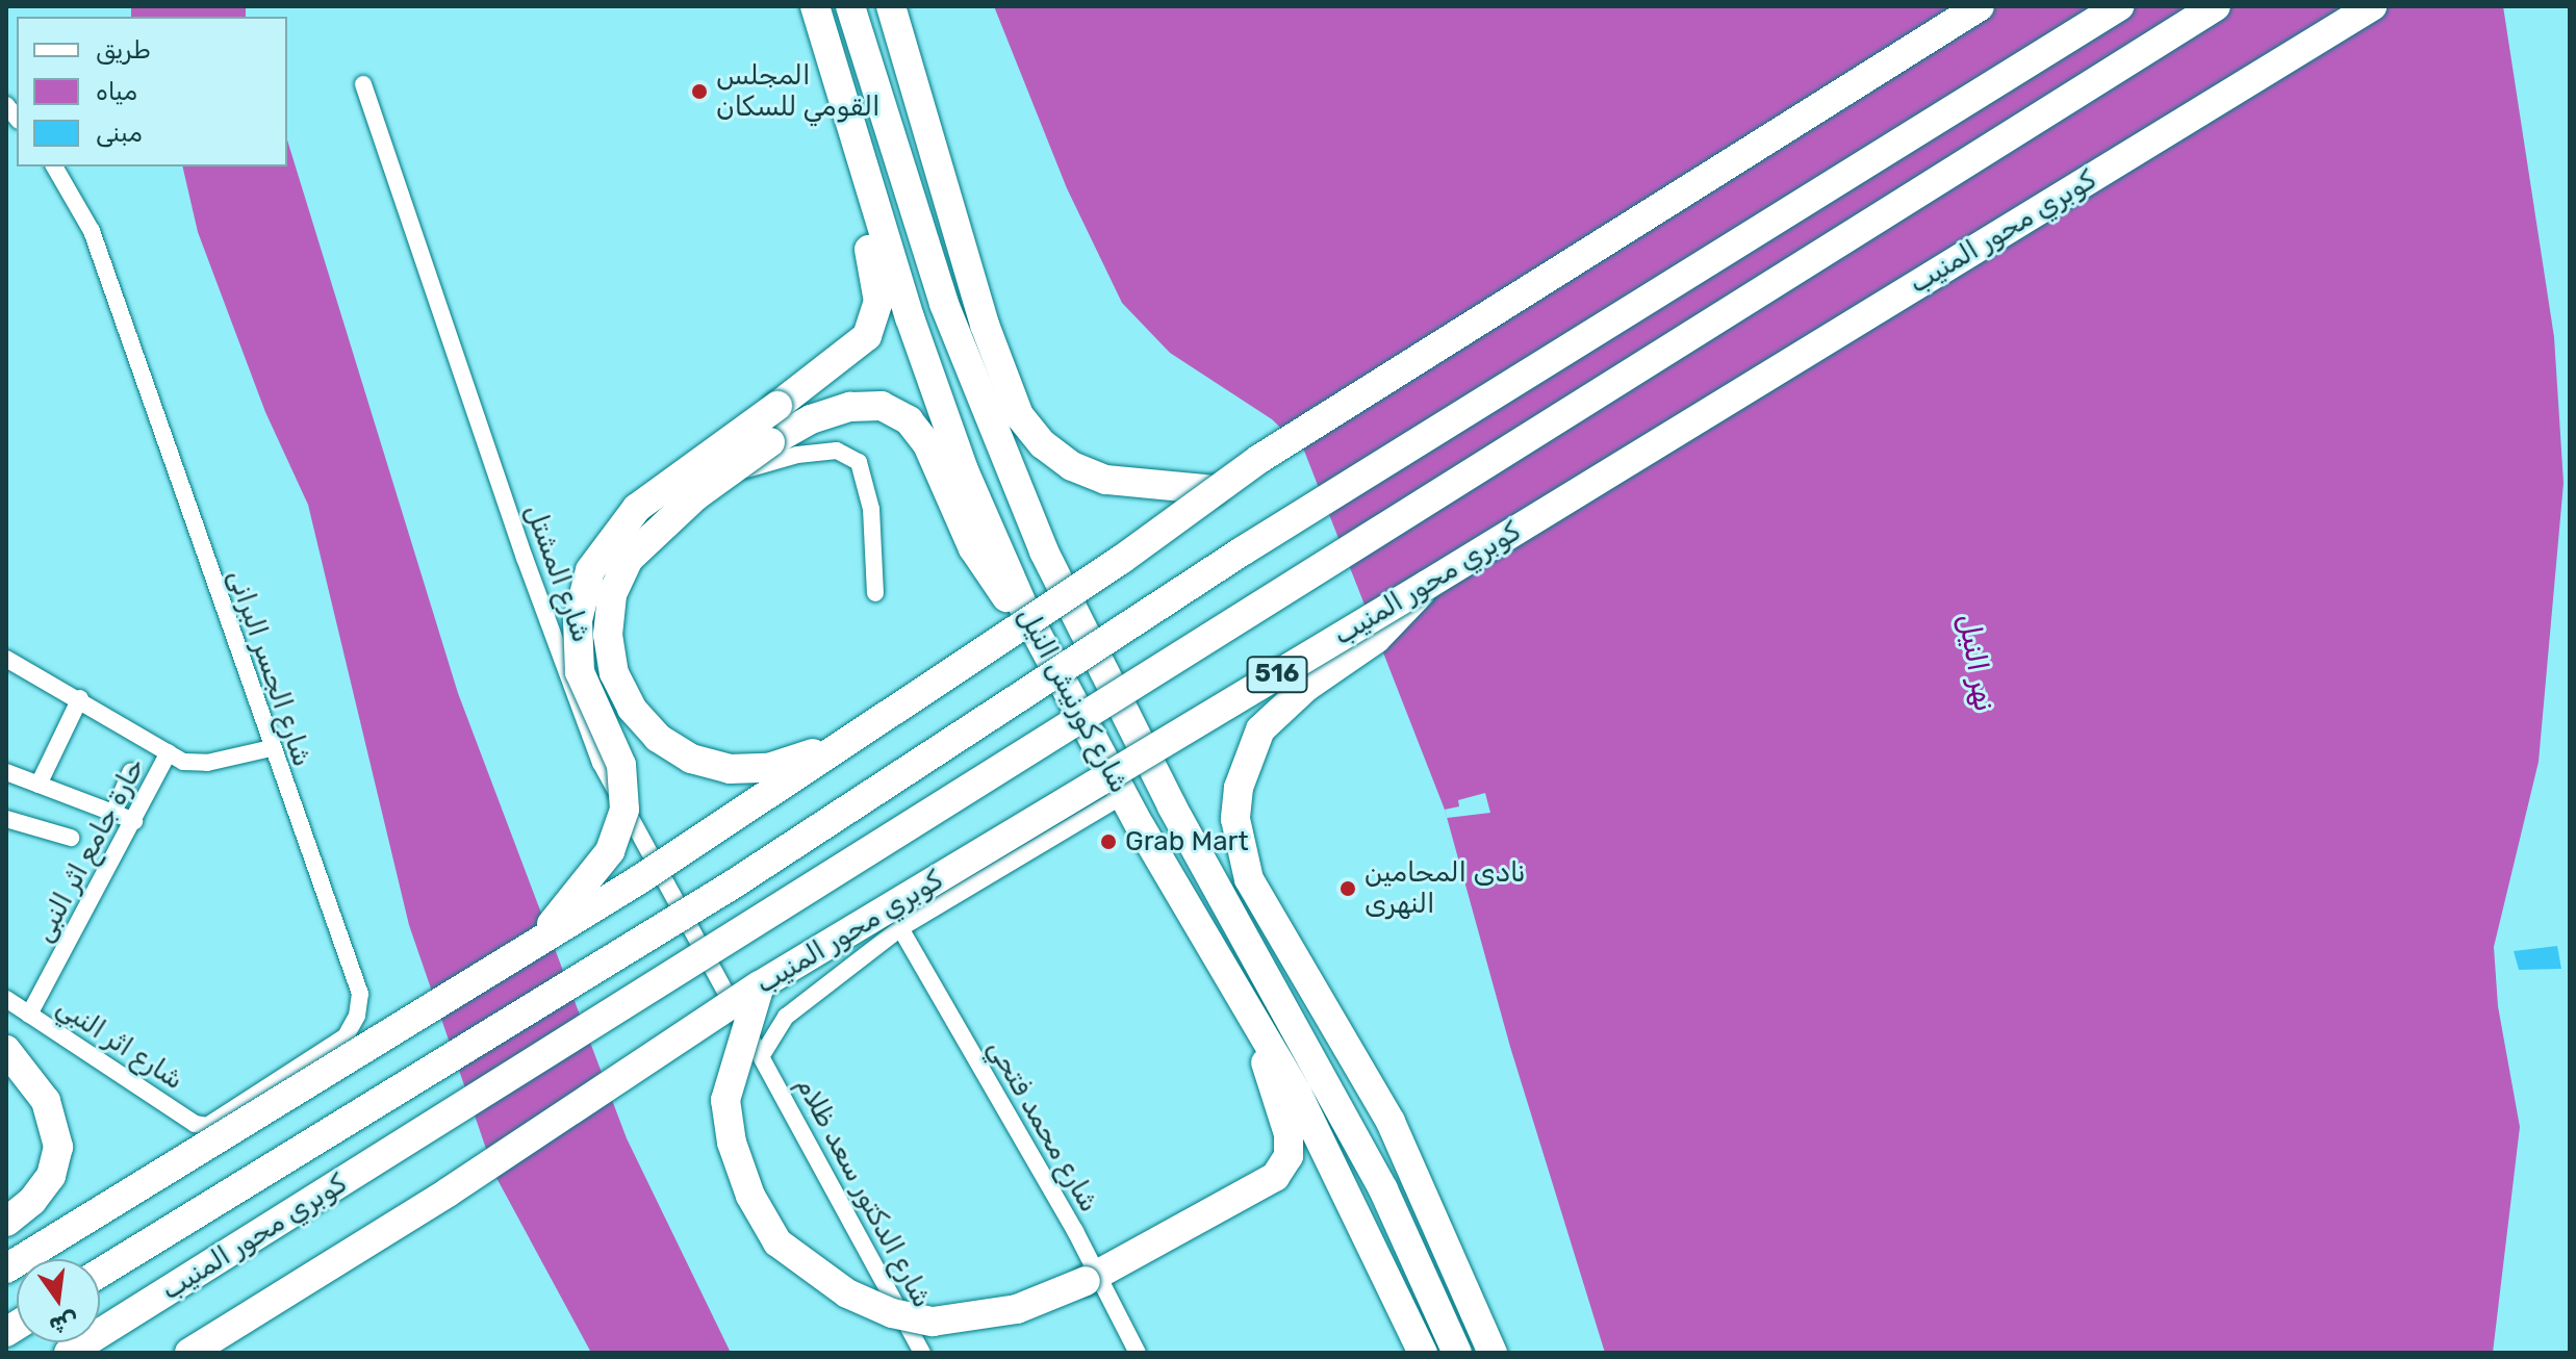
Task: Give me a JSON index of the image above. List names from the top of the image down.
{
  "streets": {
    "highway": ["كوبري محور المنيب", "516", "شارع كورنيش النيل"],
    "street": [
      "شارع المشتل",
      "شارع الجسر البرانى",
      "حارة جامع اثر النبى",
      "شارع اثر النبي",
      "شارع محمد فتحي",
      "شارع الدكتور سعد ظلام"
    ]
  },
  "crossings": [
    ["شارع المشتل", "شارع الدكتور سعد ظلام"],
    ["شارع الجسر البرانى", "شارع اثر النبي"],
    ["حارة جامع اثر النبى", "شارع اثر النبي"]
  ],
  "water": ["نهر النيل"],
  "places": ["المجلس القومي للسكان", "Grab Mart", "نادى المحامين النهرى"],
  "legend": ["طريق", "مياه", "مبنى"],
  "north": "bottom"
}
